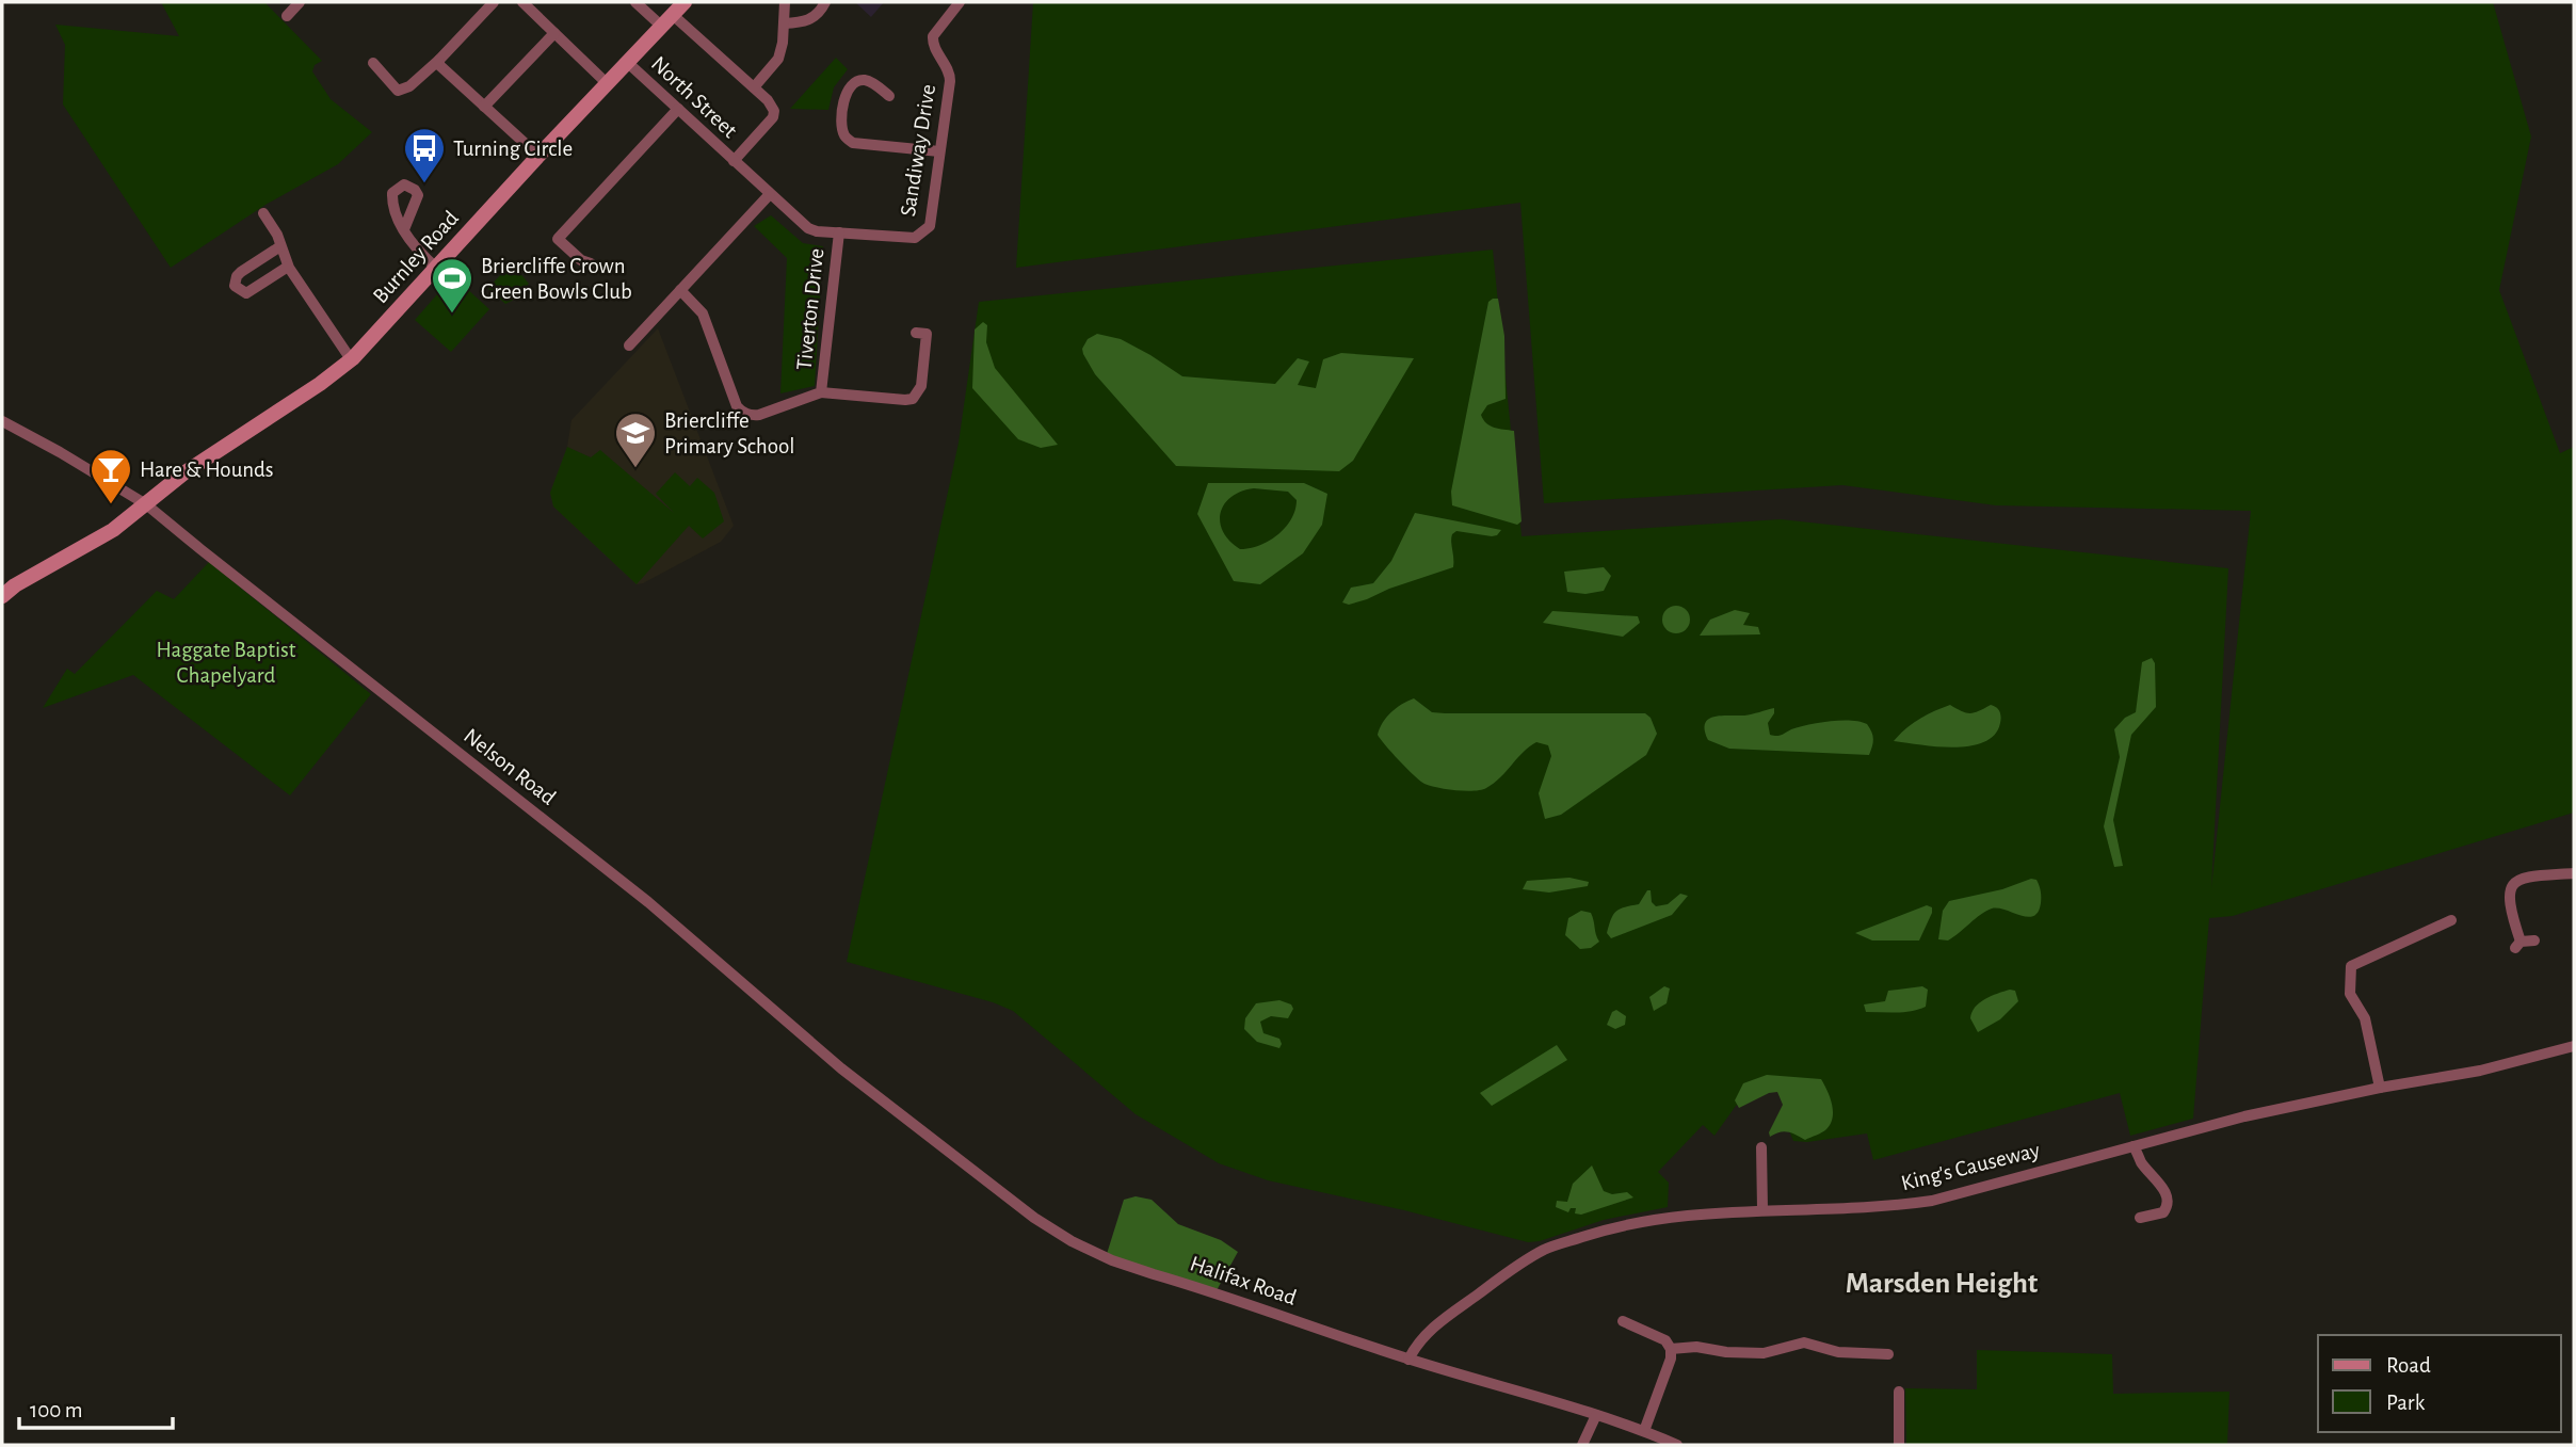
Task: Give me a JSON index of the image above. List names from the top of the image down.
{
  "streets": {
    "street": [
      "North Street",
      "Sandiway Drive",
      "Burnley Road",
      "Tiverton Drive",
      "Nelson Road",
      "King's Causeway",
      "Halifax Road"
    ]
  },
  "crossings": [
    ["North Street", "Sandiway Drive"],
    ["North Street", "Burnley Road"],
    ["Sandiway Drive", "Tiverton Drive"],
    ["Burnley Road", "Nelson Road"],
    ["Nelson Road", "Halifax Road"],
    ["King's Causeway", "Halifax Road"]
  ],
  "districts": ["Marsden Height"],
  "parks": ["Haggate Baptist Chapelyard"],
  "places": {
    "bus stop": ["Turning Circle"],
    "sports": ["Briercliffe Crown Green Bowls Club"],
    "school or university": ["Briercliffe Primary School"],
    "bar": ["Hare & Hounds"]
  },
  "legend": ["Road", "Park"],
  "scale_bar": "100 m"
}
